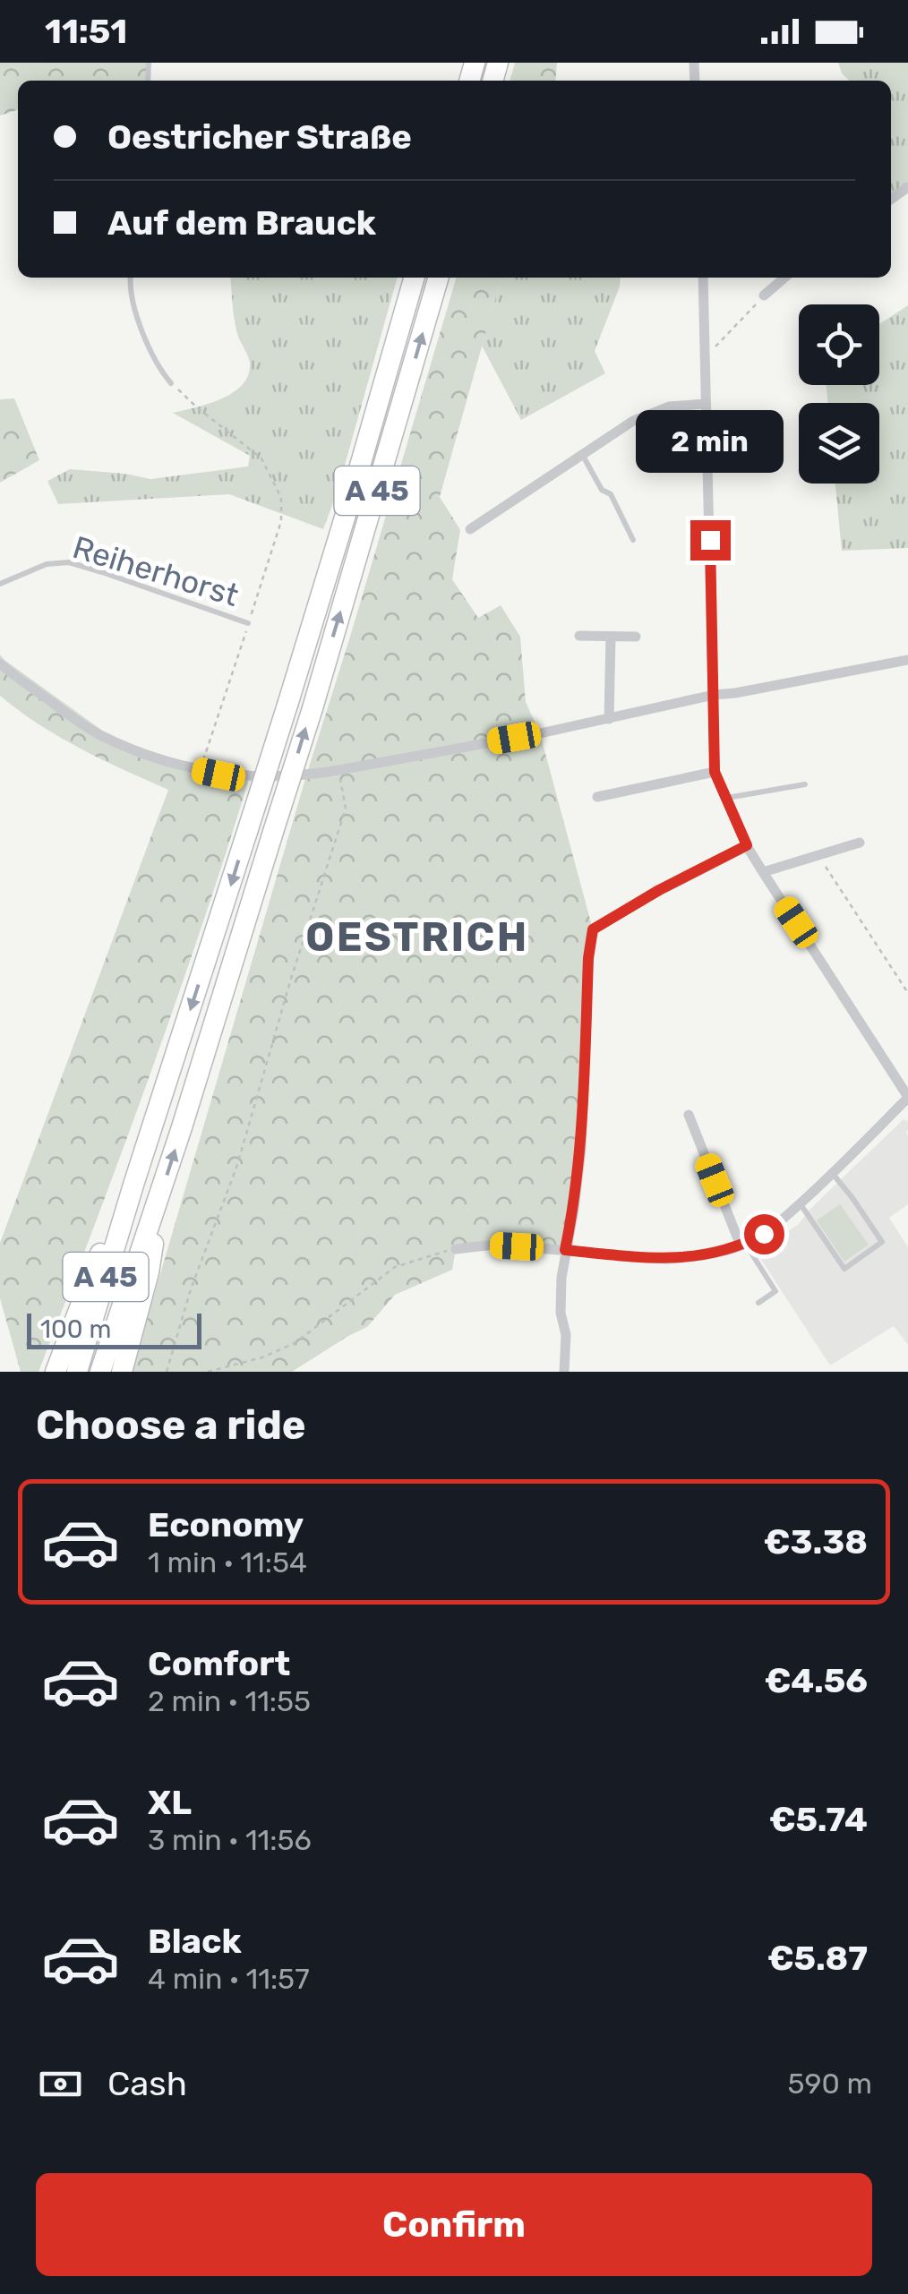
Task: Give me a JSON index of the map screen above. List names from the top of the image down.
{
  "streets": {
    "highway": ["A 45"],
    "lane": ["Reiherhorst"]
  },
  "districts": ["OESTRICH"],
  "scale_bar": "100 m",
  "page": {
    "status": "11:51",
    "banner": ["Oestricher Straße", "Auf dem Brauck"],
    "bubble": "2 min",
    "scale": "100 m",
    "heading": "Choose a ride",
    "list": [
      {
        "name": "Economy",
        "note": "1 min · 11:54",
        "value": "€3.38"
      },
      {
        "name": "Comfort",
        "note": "2 min · 11:55",
        "value": "€4.56"
      },
      {
        "name": "XL",
        "note": "3 min · 11:56",
        "value": "€5.74"
      },
      {
        "name": "Black",
        "note": "4 min · 11:57",
        "value": "€5.87"
      }
    ],
    "pay": ["Cash", "590 m"],
    "buttons": "Confirm"
  }
}
